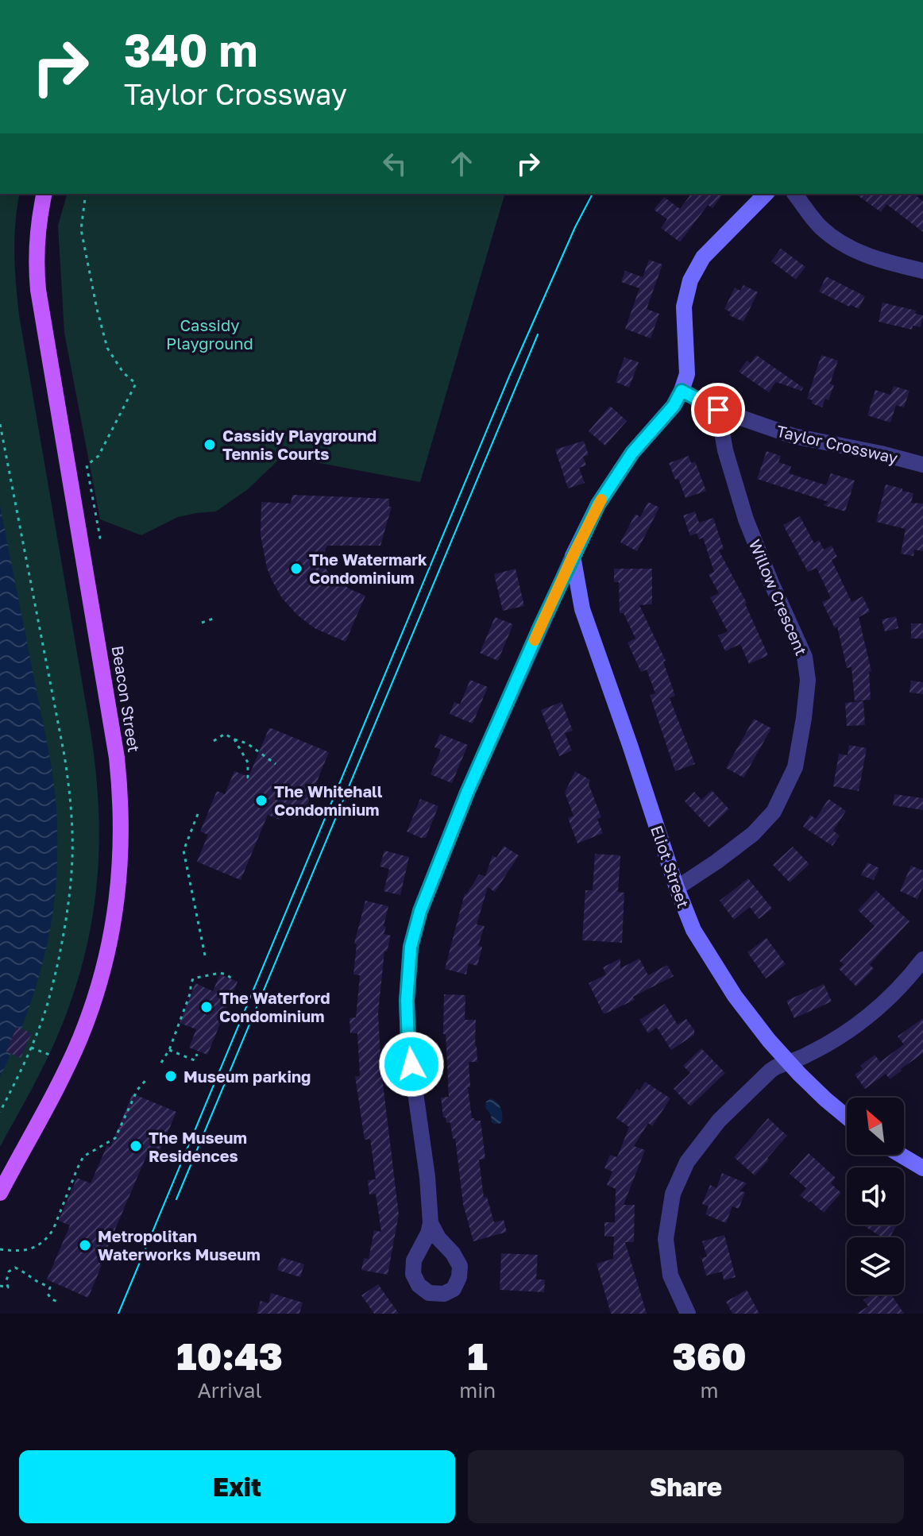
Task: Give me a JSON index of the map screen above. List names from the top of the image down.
{
  "streets": {
    "main road": ["Beacon Street"],
    "street": ["Taylor Crossway", "Willow Crescent", "Eliot Street"]
  },
  "crossings": [
    ["Taylor Crossway", "Willow Crescent"],
    ["Willow Crescent", "Eliot Street"]
  ],
  "parks": ["Cassidy Playground"],
  "places": [
    "Cassidy Playground Tennis Courts",
    "The Watermark Condominium",
    "The Whitehall Condominium",
    "The Waterford Condominium",
    "Museum parking",
    "The Museum Residences",
    "Metropolitan Waterworks Museum"
  ],
  "north": "top left",
  "page": {
    "turn": ["340 m", "Taylor Crossway"],
    "eta": [
      "10:43",
      "Arrival",
      "1",
      "min",
      "360",
      "m"
    ],
    "buttons": ["Exit", "Share"]
  }
}
